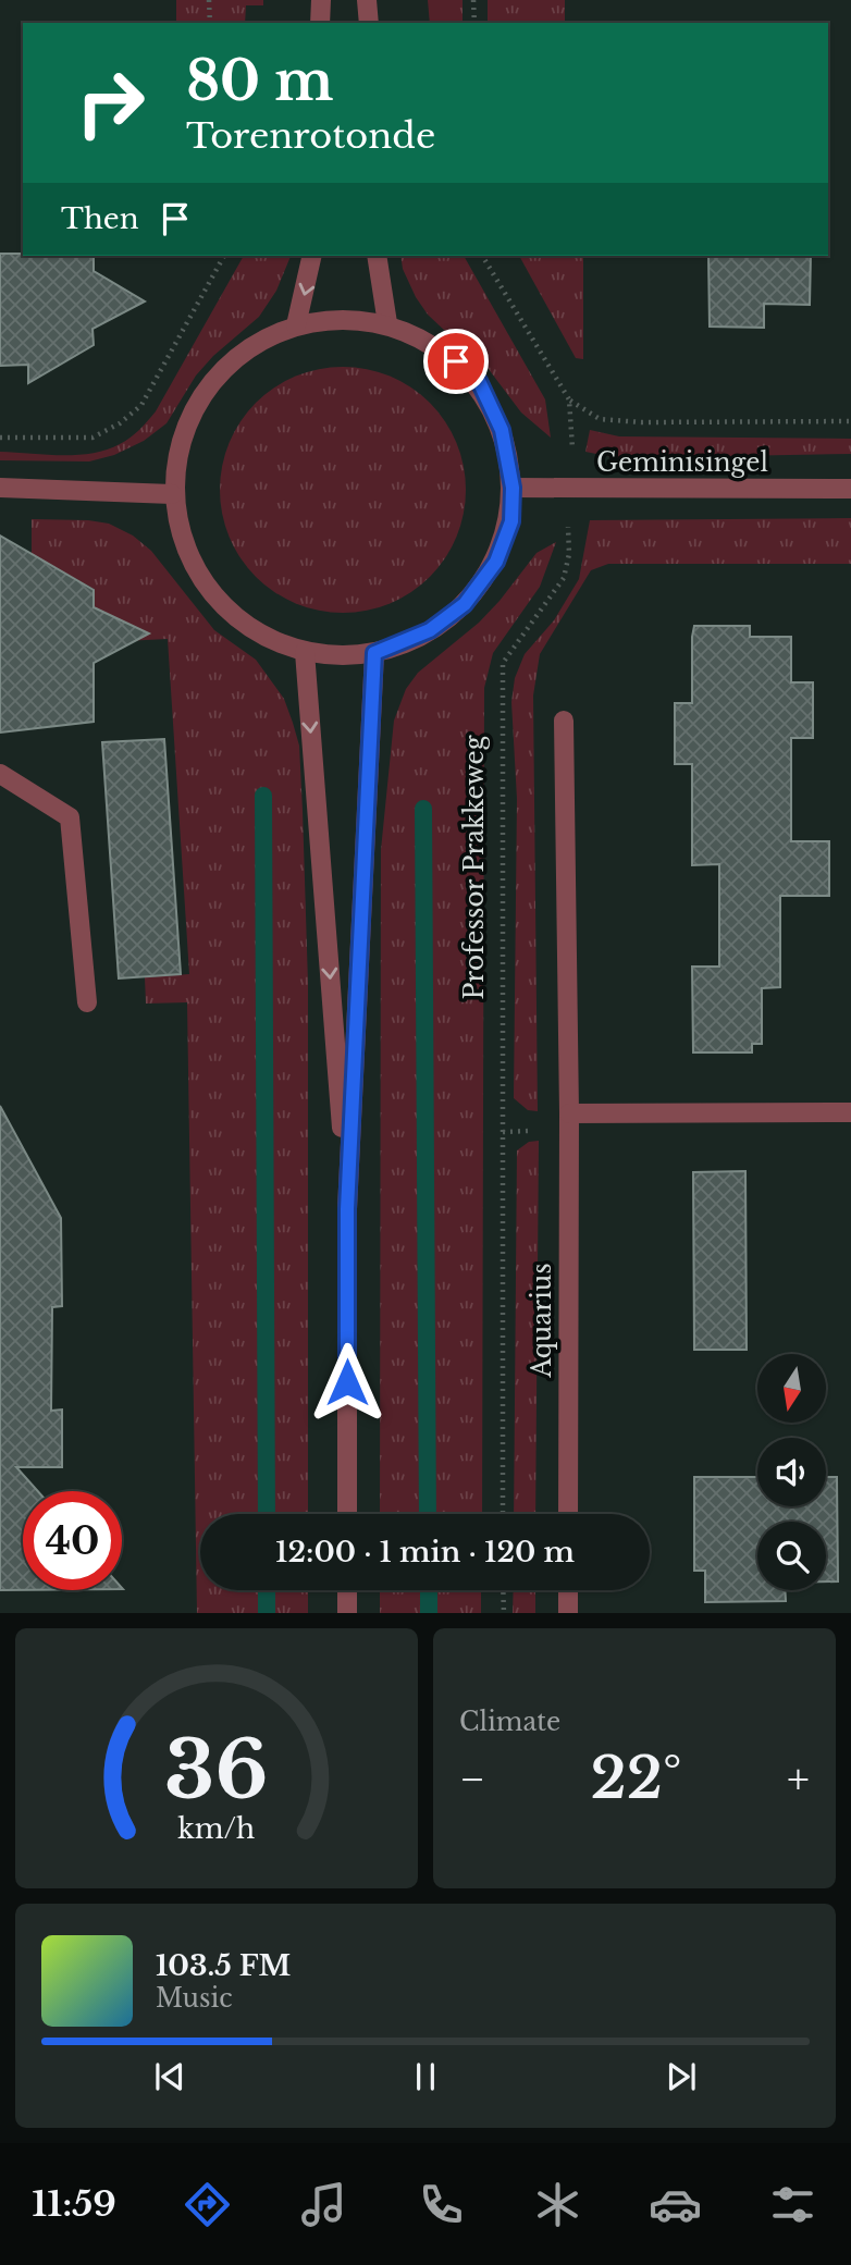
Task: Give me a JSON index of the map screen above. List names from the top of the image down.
{
  "streets": {
    "street": ["Geminisingel", "Aquarius"],
    "path": ["Professor Prakkeweg"]
  },
  "crossings": [
    ["Geminisingel", "Professor Prakkeweg"]
  ],
  "north": "bottom",
  "page": {
    "turn": ["80 m", "Torenrotonde"],
    "then": "Then",
    "limit": "40",
    "trip": "12:00 · 1 min · 120 m",
    "tile": "Climate",
    "heat": ["−", "22°", "+"],
    "song": ["103.5 FM", "Music"],
    "tabs": "11:59",
    "gauge": ["36", "km/h"]
  }
}
